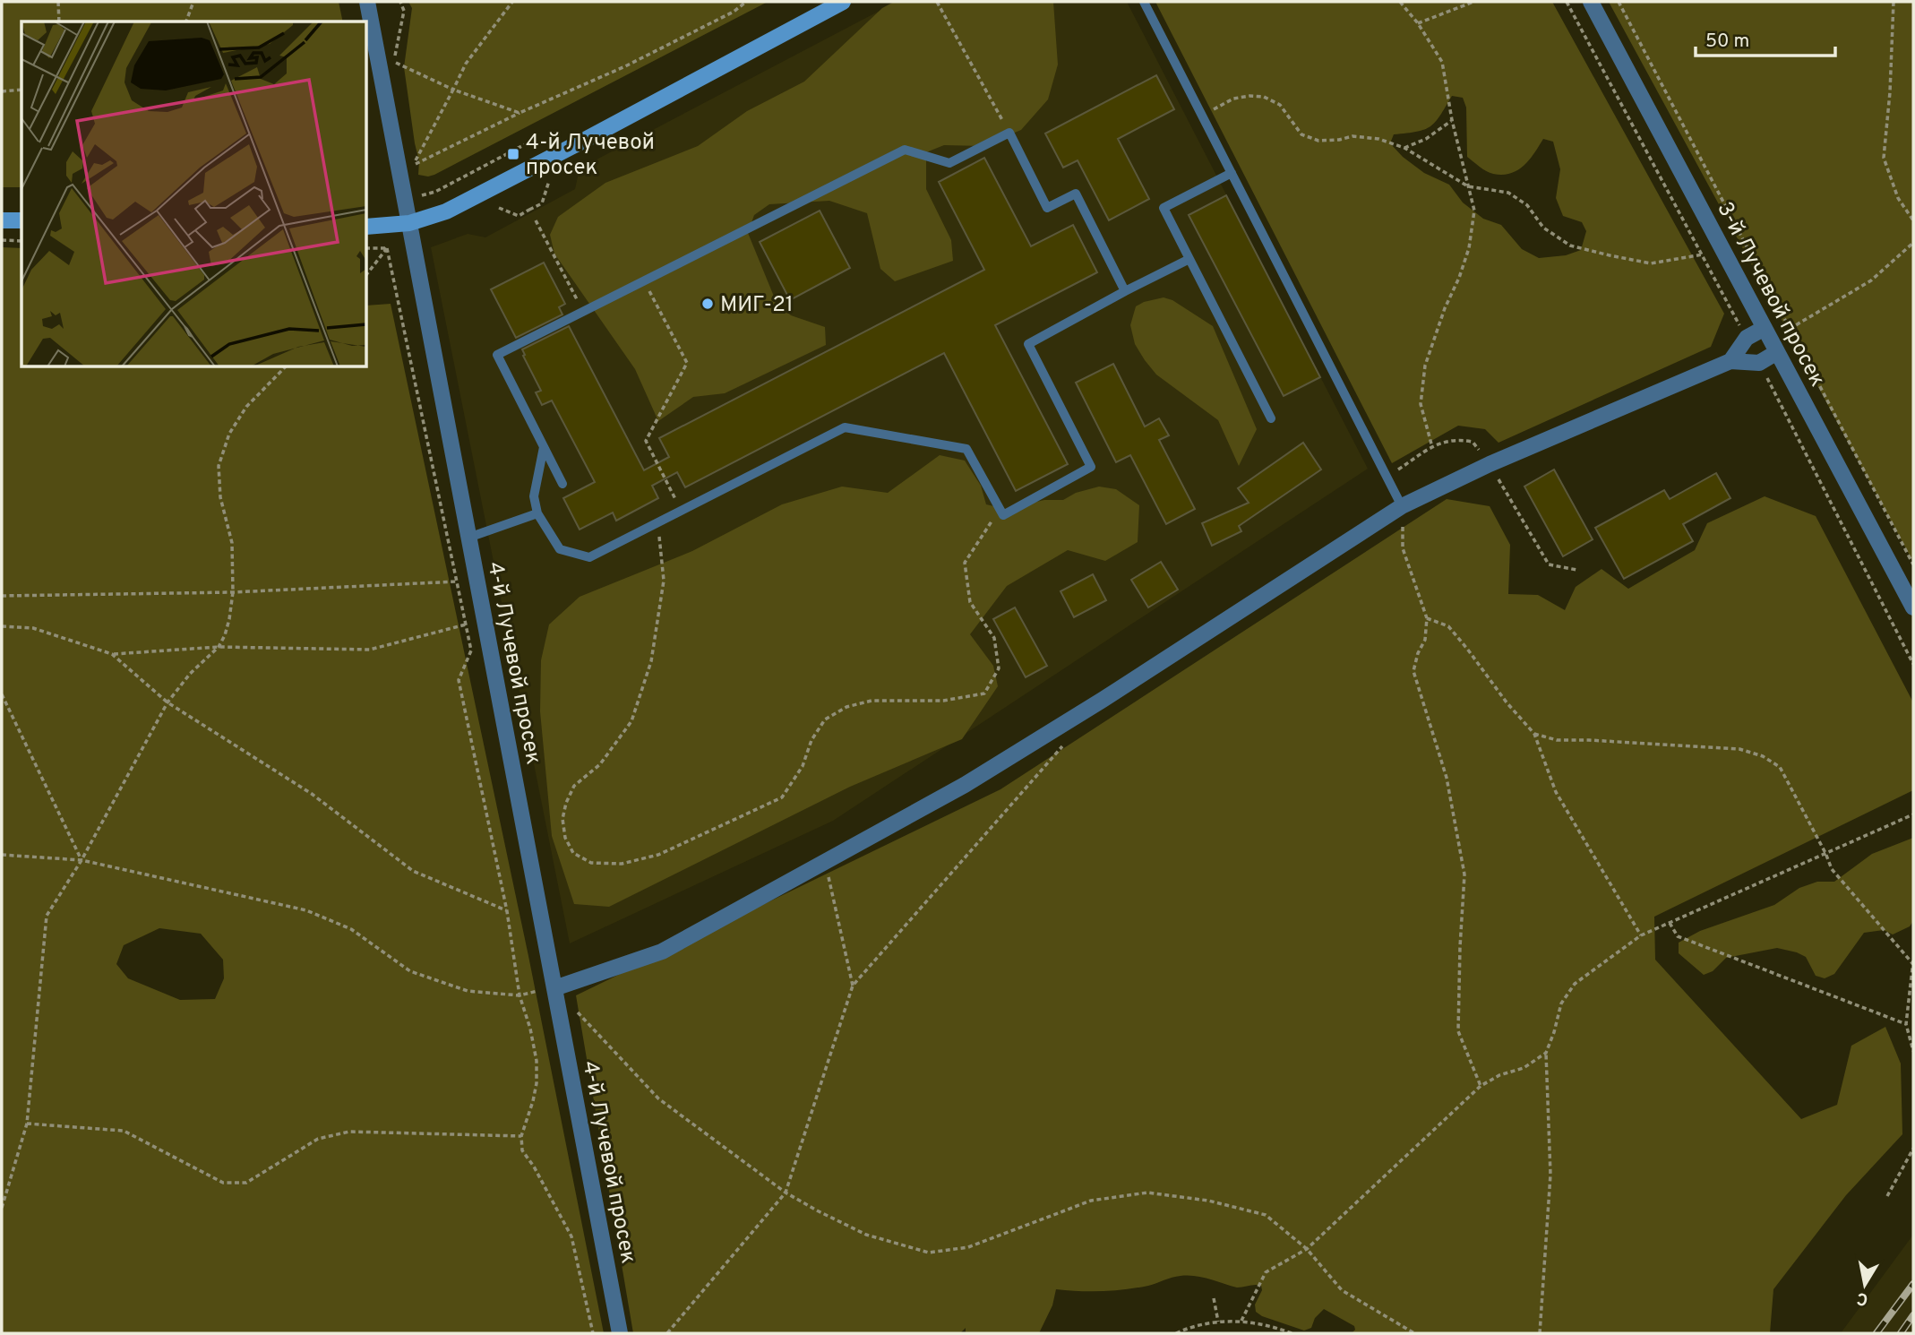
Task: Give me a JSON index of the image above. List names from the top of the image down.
{
  "streets": {
    "street": ["3-й Лучевой просек", "4-й Лучевой просек"]
  },
  "places": {
    "transit": ["4-й Лучевой просек"],
    "other": ["МИГ-21"]
  },
  "scale_bar": "50 m",
  "north": "bottom"
}
